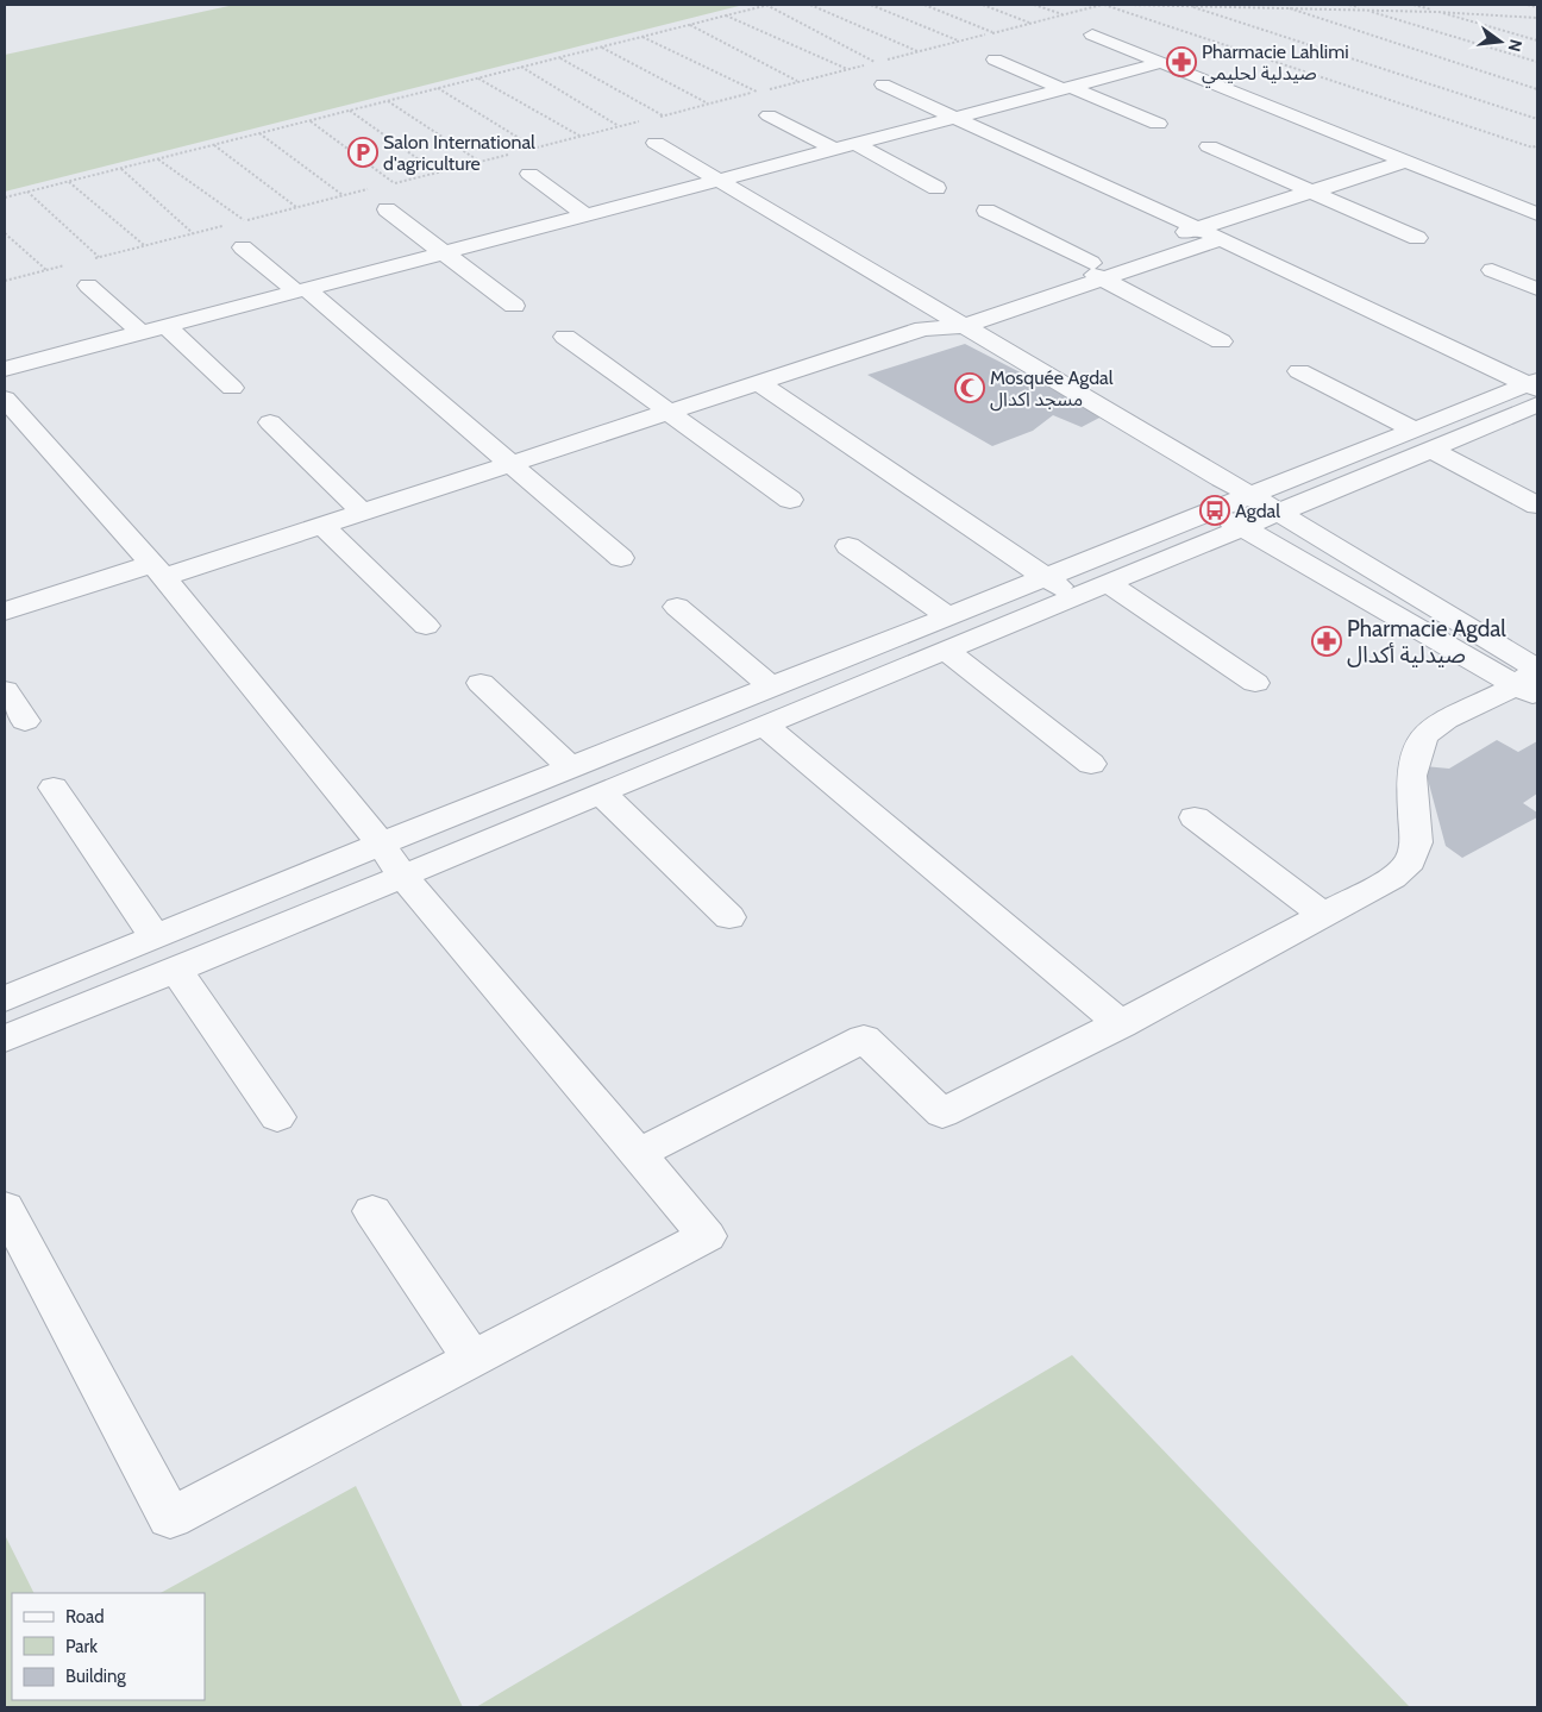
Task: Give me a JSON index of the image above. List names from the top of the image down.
{
  "places": {
    "pharmacy": ["Pharmacie Lahlimi صيدلية لحليمي", "Pharmacie Agdal صيدلية أكدال"],
    "parking": ["Salon International d'agriculture"],
    "mosque": ["Mosquée Agdal مسجد اكدال"],
    "bus stop": ["Agdal"]
  },
  "legend": ["Road", "Park", "Building"],
  "north": "right"
}
